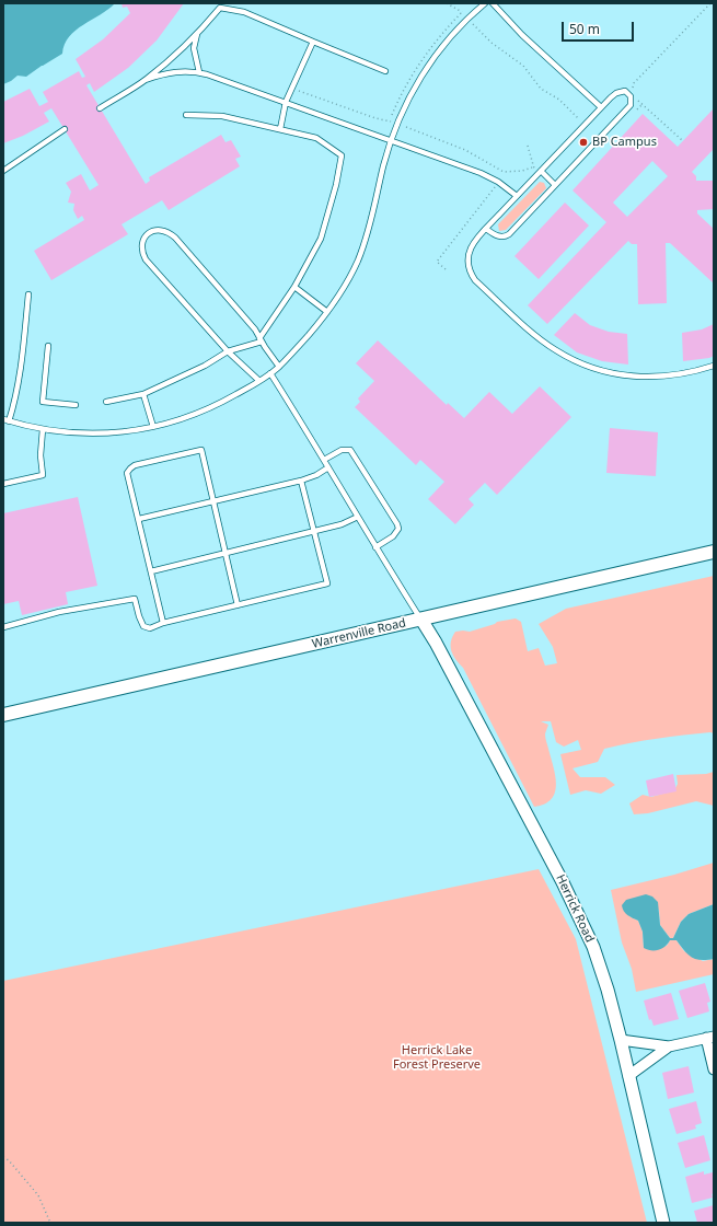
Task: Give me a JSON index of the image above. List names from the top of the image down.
{
  "streets": {
    "main road": ["Warrenville Road"],
    "street": ["Herrick Road"]
  },
  "crossings": [
    ["Warrenville Road", "Herrick Road"]
  ],
  "parks": ["Herrick Lake Forest Preserve"],
  "places": ["BP Campus"],
  "scale_bar": "50 m"
}
